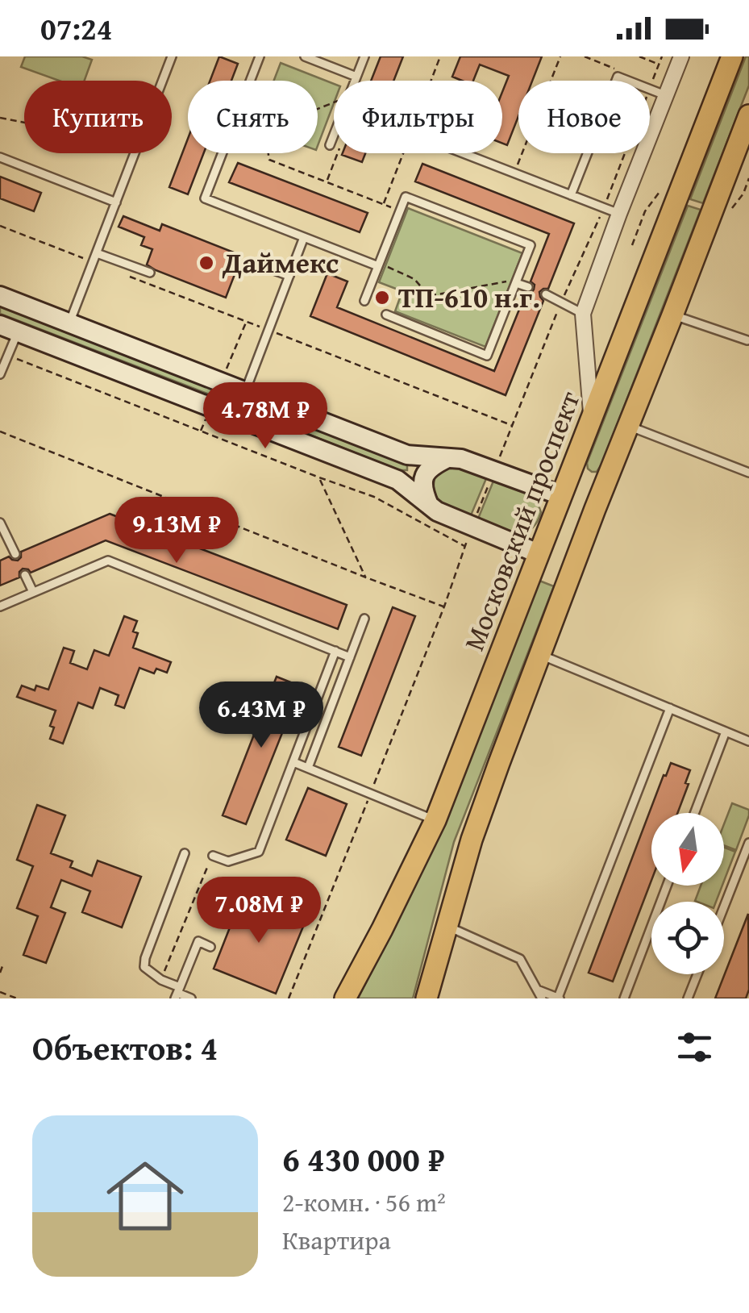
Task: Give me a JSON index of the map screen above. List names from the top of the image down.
{
  "streets": {
    "main road": ["Московский проспект"]
  },
  "places": ["Даймекс", "ТП-610 н.г."],
  "north": "bottom",
  "page": {
    "status": "07:24",
    "chip": [
      "Купить",
      "Снять",
      "Фильтры",
      "Новое"
    ],
    "price": [
      "4.78M ₽",
      "9.13M ₽",
      "6.43M ₽",
      "7.08M ₽"
    ],
    "heading": "Объектов: 4",
    "list": [
      {
        "name": "6 430 000 ₽",
        "note": "2-комн. · 56 m² · Квартира"
      }
    ]
  }
}
